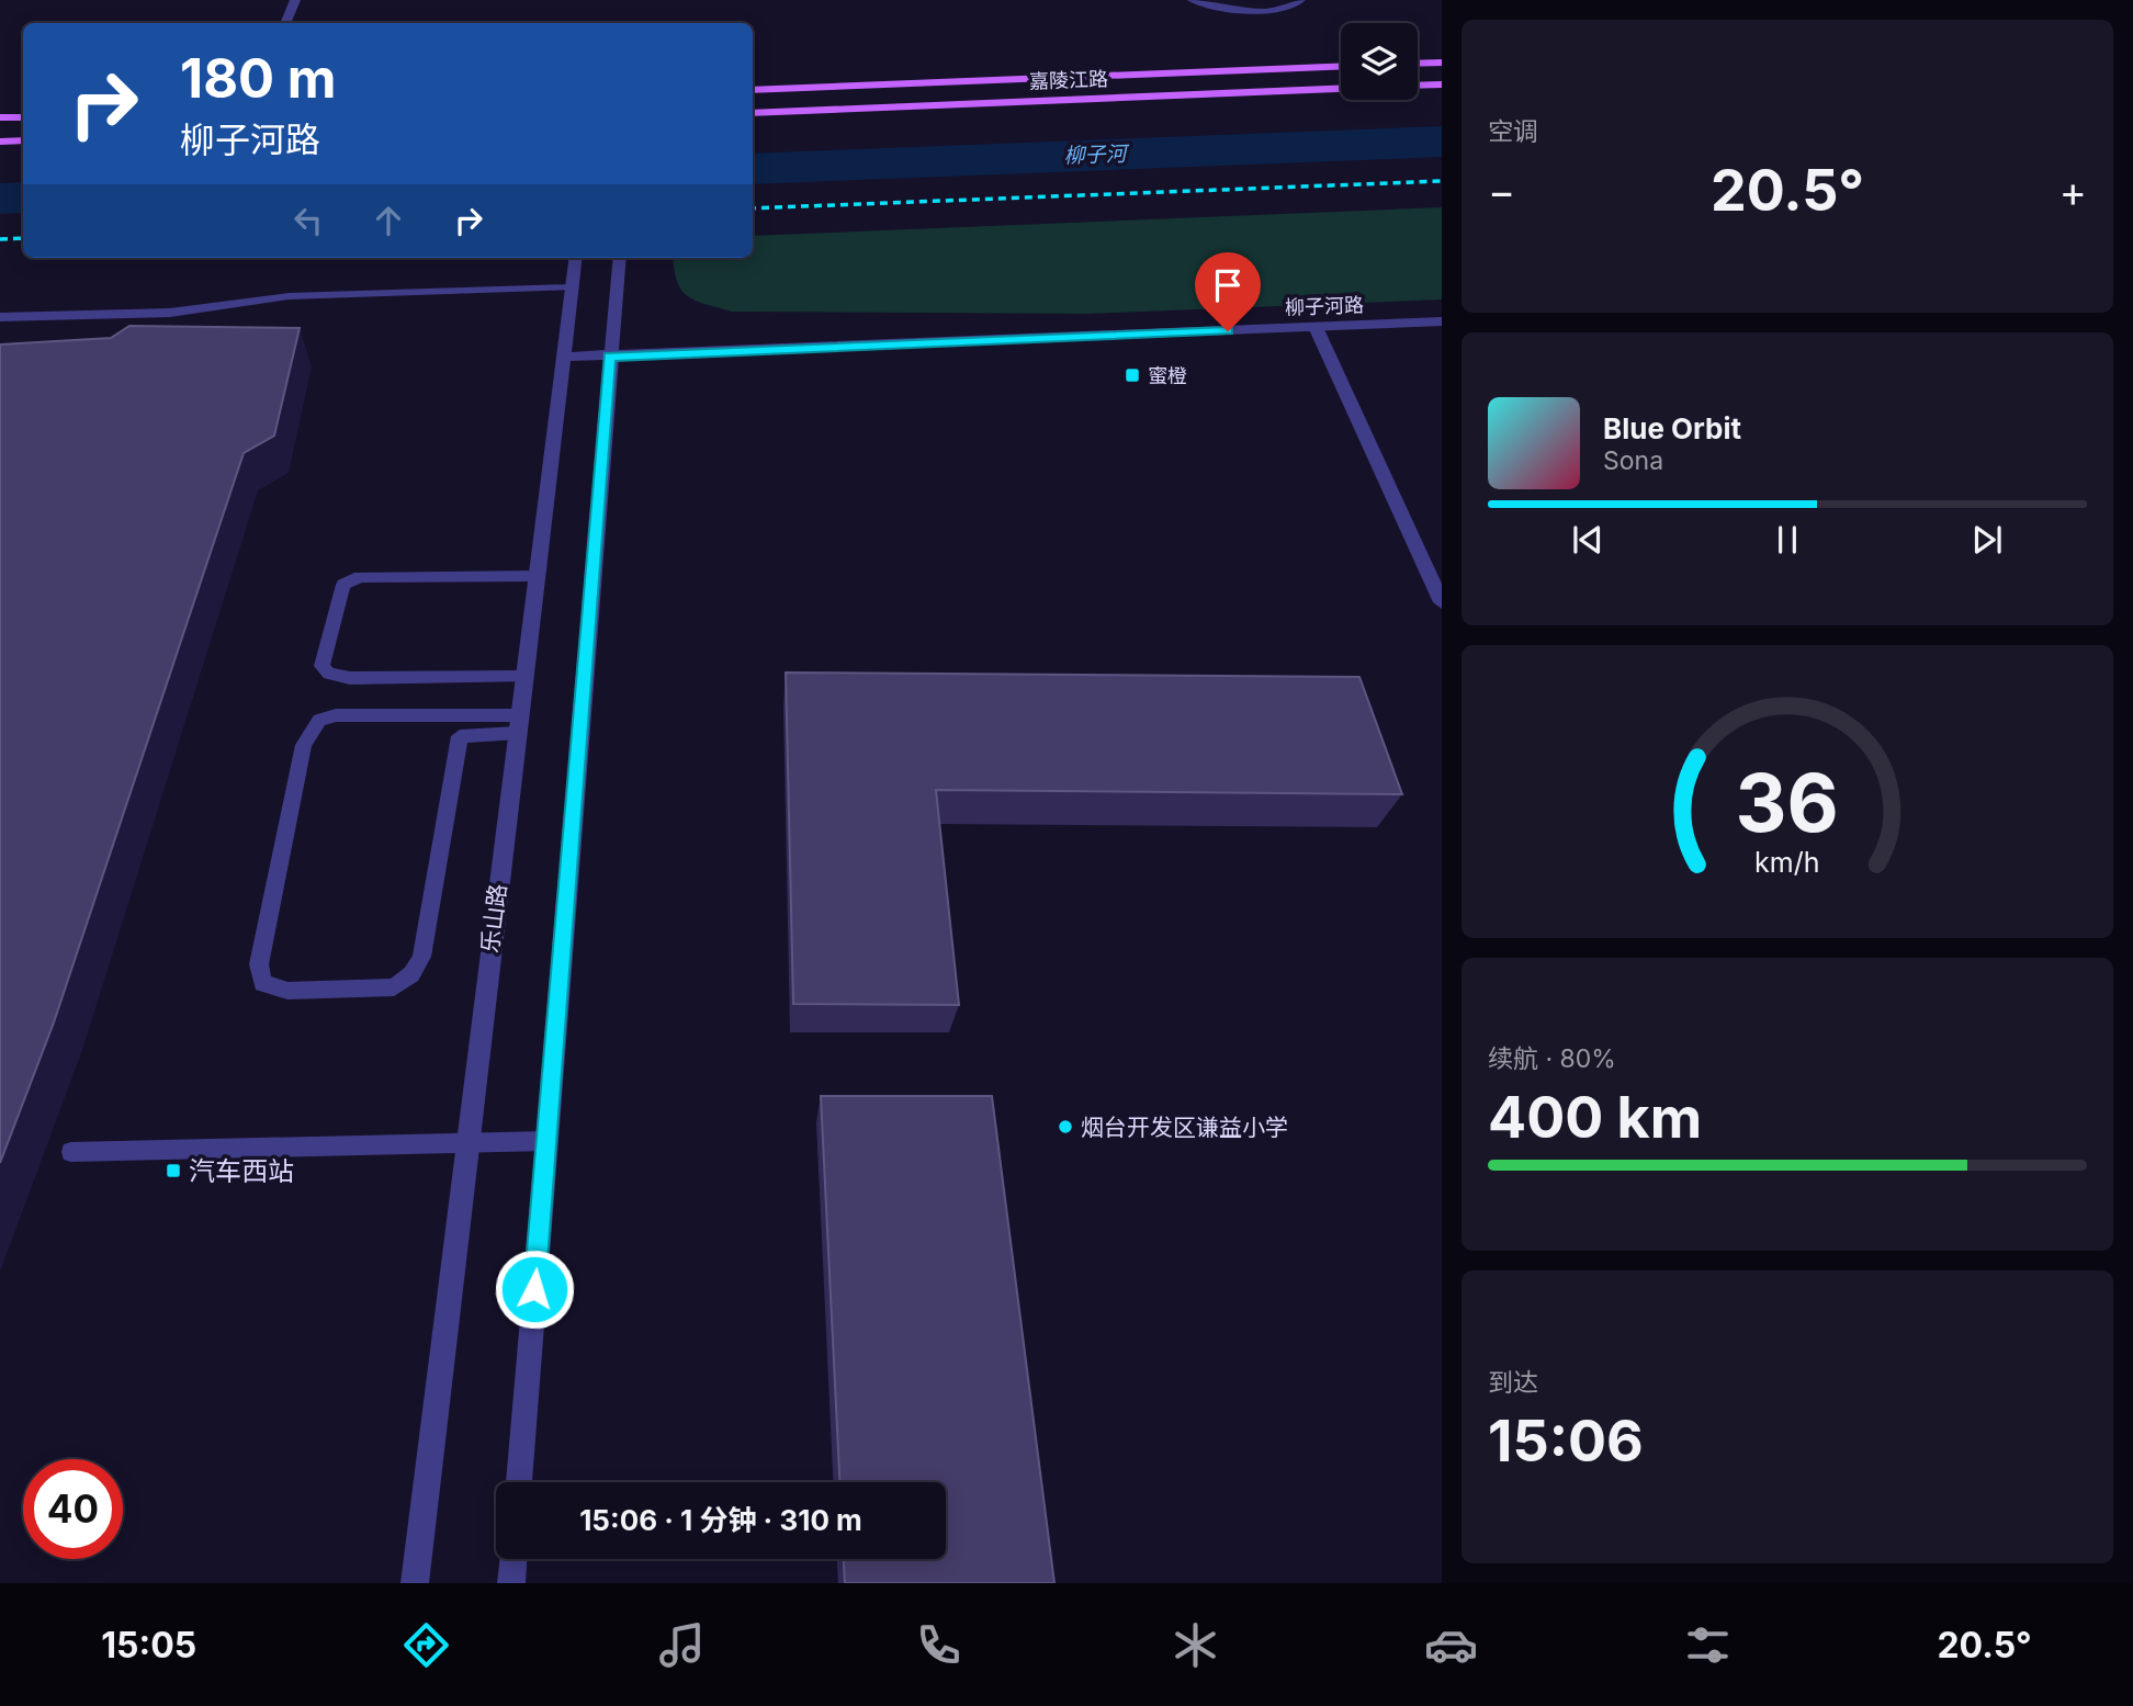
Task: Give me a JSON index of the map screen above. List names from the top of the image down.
{
  "streets": {
    "main road": ["嘉陵江路"],
    "street": ["柳子河路", "乐山路"]
  },
  "crossings": [
    ["柳子河路", "乐山路"]
  ],
  "water": ["柳子河"],
  "places": {
    "transit": ["蜜橙", "汽车西站"],
    "other": ["烟台开发区谦益小学"]
  },
  "page": {
    "tile": [
      "空调",
      ["续航 · 80%", "400 km"],
      ["到达", "15:06"]
    ],
    "turn": ["180 m", "柳子河路"],
    "heat": ["−", "20.5°", "+"],
    "song": ["Blue Orbit", "Sona"],
    "limit": "40",
    "trip": "15:06 · 1 分钟 · 310 m",
    "tabs": ["15:05", "20.5°"],
    "gauge": ["36", "km/h"]
  }
}
